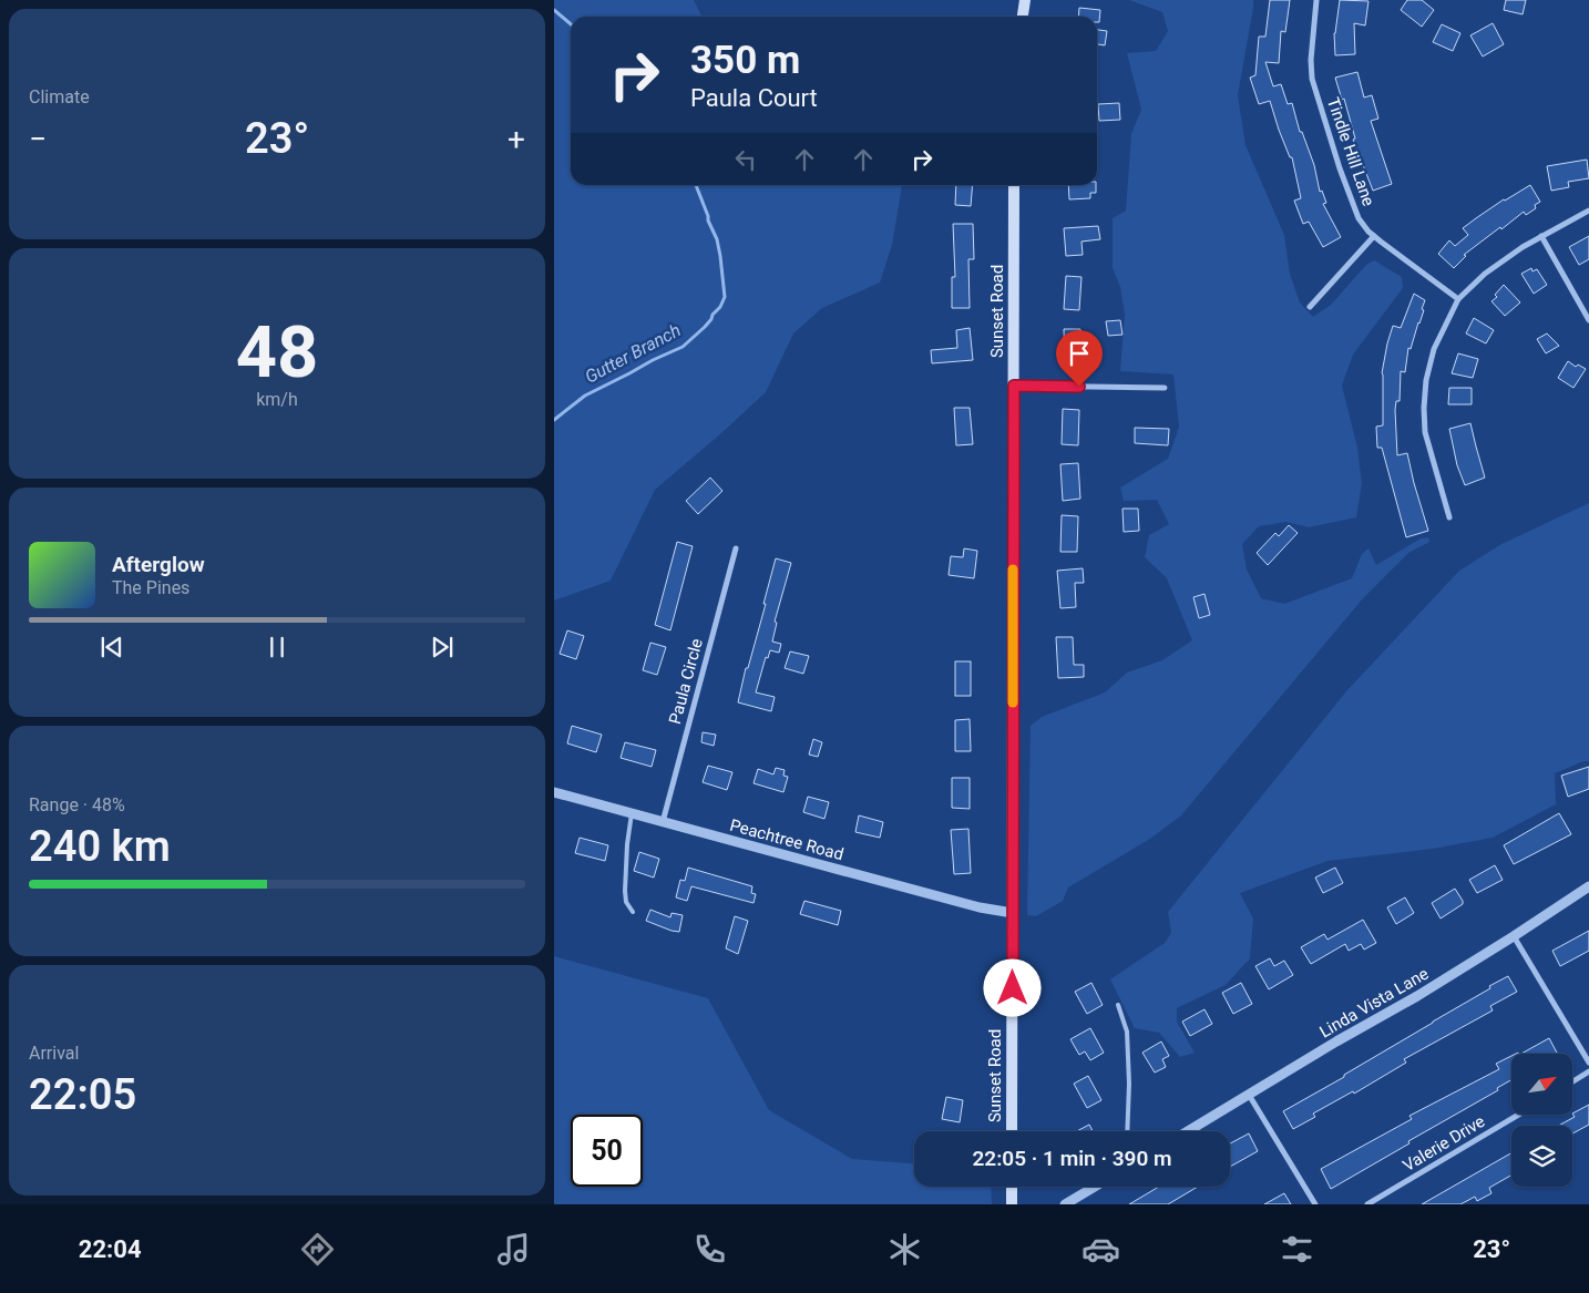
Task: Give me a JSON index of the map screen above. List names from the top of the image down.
{
  "streets": {
    "main road": ["Sunset Road"],
    "street": [
      "Tindle Hill Lane",
      "Paula Circle",
      "Peachtree Road",
      "Linda Vista Lane",
      "Valerie Drive"
    ]
  },
  "crossings": [
    ["Sunset Road", "Peachtree Road"],
    ["Paula Circle", "Peachtree Road"]
  ],
  "water": ["Gutter Branch"],
  "north": "top right",
  "page": {
    "tile": [
      "Climate",
      ["48", "km/h"],
      ["Range · 48%", "240 km"],
      ["Arrival", "22:05"]
    ],
    "turn": ["350 m", "Paula Court"],
    "heat": ["−", "23°", "+"],
    "song": ["Afterglow", "The Pines"],
    "limit": "50",
    "trip": "22:05 · 1 min · 390 m",
    "tabs": ["22:04", "23°"]
  }
}
